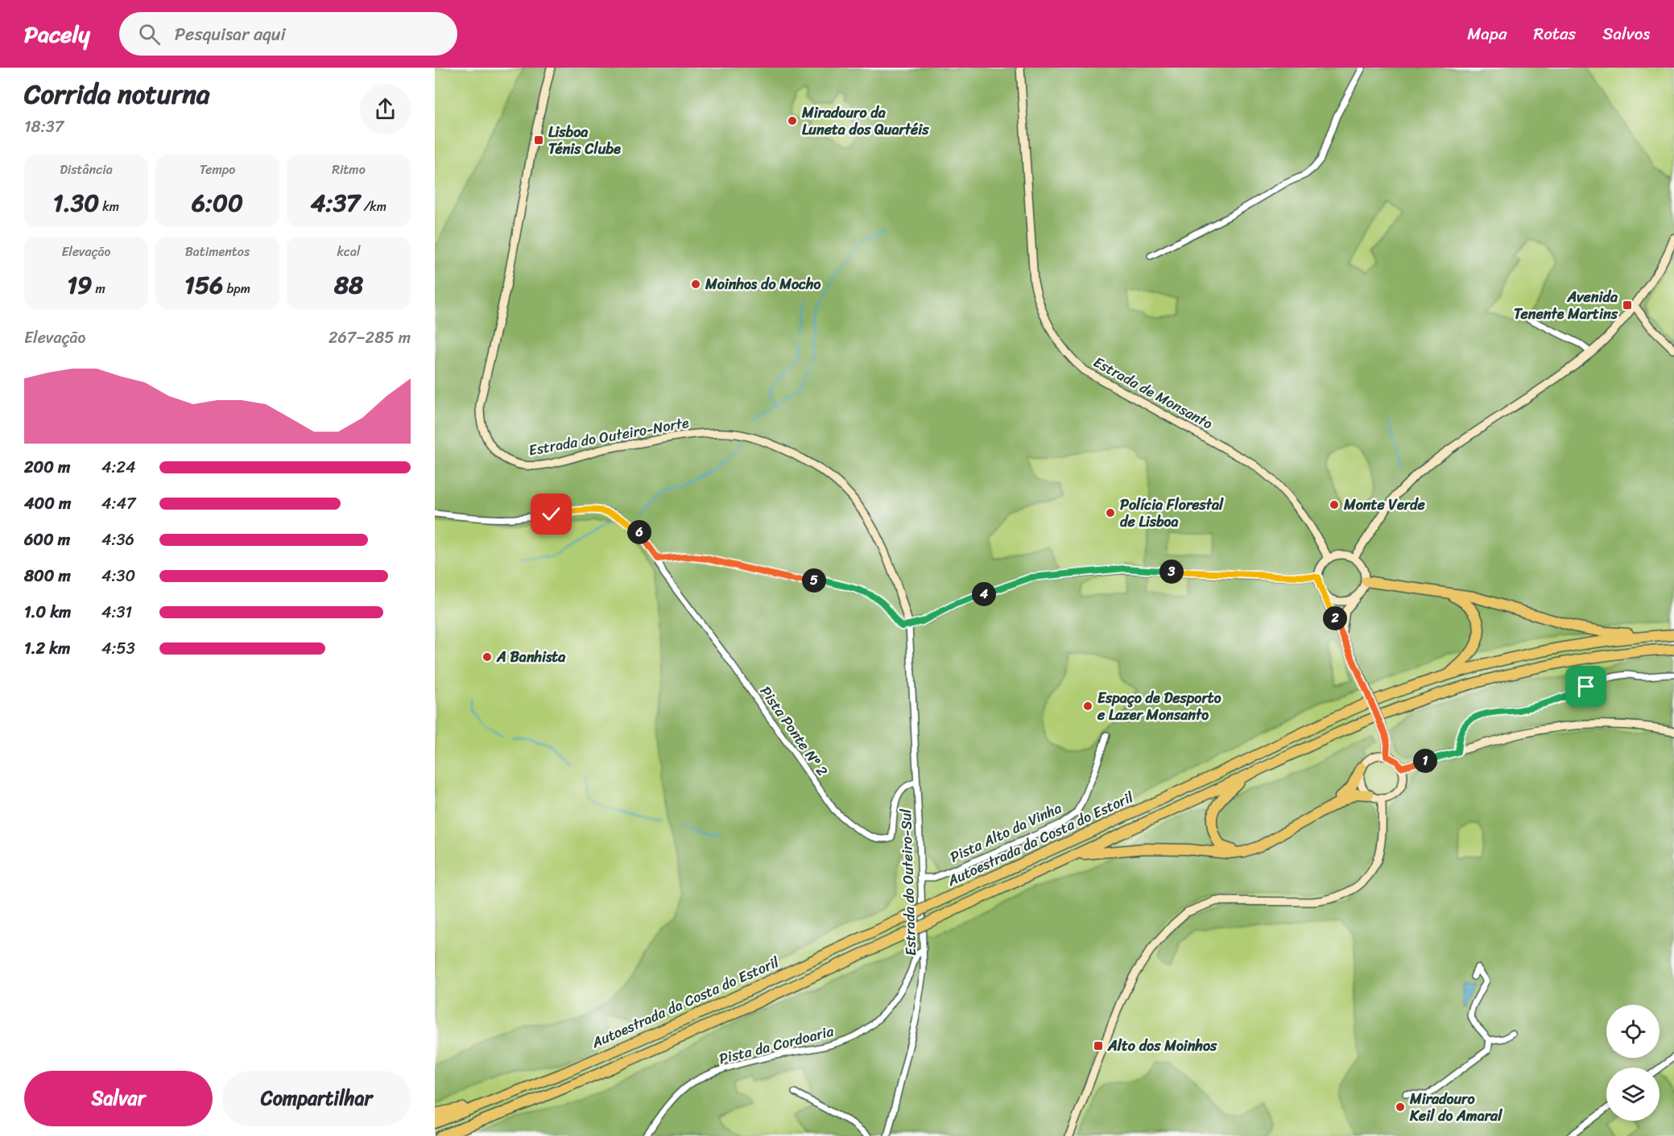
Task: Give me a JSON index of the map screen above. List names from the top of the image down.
{
  "streets": {
    "highway": ["Autoestrada da Costa do Estoril"],
    "street": [
      "Estrada de Monsanto",
      "Estrada do Outeiro-Norte",
      "Pista Ponte Nº 2",
      "Pista Alto da Vinha",
      "Estrada do Outeiro-Sul",
      "Pista da Cordoaria"
    ]
  },
  "crossings": [
    ["Estrada do Outeiro-Norte", "Estrada do Outeiro-Sul"],
    ["Pista Ponte Nº 2", "Estrada do Outeiro-Sul"],
    ["Pista Alto da Vinha", "Estrada do Outeiro-Sul"],
    ["Estrada do Outeiro-Sul", "Pista da Cordoaria"]
  ],
  "places": {
    "other": [
      "Miradouro da Luneta dos Quartéis",
      "Moinhos do Mocho",
      "Monte Verde",
      "Polícia Florestal de Lisboa",
      "A Banhista",
      "Espaço de Desporto e Lazer Monsanto",
      "Miradouro Keil do Amaral"
    ],
    "transit": ["Lisboa Ténis Clube", "Avenida Tenente Martins", "Alto dos Moinhos"]
  },
  "page": {
    "header": "Pacely",
    "search": "Pesquisar aqui",
    "nav": ["Mapa", "Rotas", "Salvos"],
    "heading": ["Corrida noturna", "18:37"],
    "stats": [
      ["Distância", "1.30 km"],
      ["Tempo", "6:00"],
      ["Ritmo", "4:37 /km"],
      ["Elevação", "19 m"],
      ["Batimentos", "156 bpm"],
      ["kcal", "88"]
    ],
    "chart": ["Elevação", "267–285 m"],
    "list": [
      {
        "name": "200 m",
        "note": "4:24"
      },
      {
        "name": "400 m",
        "note": "4:47"
      },
      {
        "name": "600 m",
        "note": "4:36"
      },
      {
        "name": "800 m",
        "note": "4:30"
      },
      {
        "name": "1.0 km",
        "note": "4:31"
      },
      {
        "name": "1.2 km",
        "note": "4:53"
      }
    ],
    "pins": [
      "6",
      "3",
      "5",
      "4",
      "2",
      "1"
    ],
    "buttons": ["Salvar", "Compartilhar"]
  }
}
